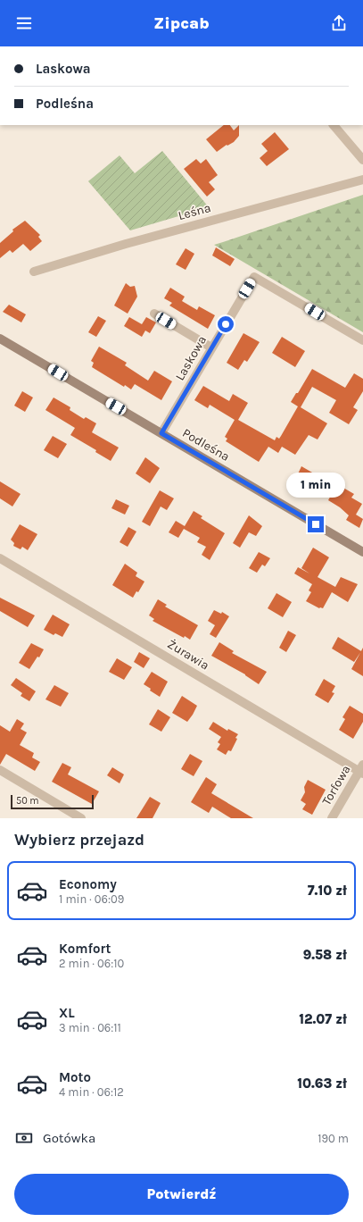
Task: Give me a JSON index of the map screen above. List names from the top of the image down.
{
  "streets": {
    "street": [
      "Leśna",
      "Laskowa",
      "Podleśna",
      "Żurawia",
      "Torfowa"
    ]
  },
  "crossings": [
    ["Laskowa", "Podleśna"],
    ["Żurawia", "Torfowa"]
  ],
  "scale_bar": "50 m",
  "page": {
    "header": "Zipcab",
    "banner": ["Laskowa", "Podleśna"],
    "bubble": "1 min",
    "scale": "50 m",
    "heading": "Wybierz przejazd",
    "list": [
      {
        "name": "Economy",
        "note": "1 min · 06:09",
        "value": "7.10 zł"
      },
      {
        "name": "Komfort",
        "note": "2 min · 06:10",
        "value": "9.58 zł"
      },
      {
        "name": "XL",
        "note": "3 min · 06:11",
        "value": "12.07 zł"
      },
      {
        "name": "Moto",
        "note": "4 min · 06:12",
        "value": "10.63 zł"
      }
    ],
    "pay": ["Gotówka", "190 m"],
    "buttons": "Potwierdź"
  }
}
